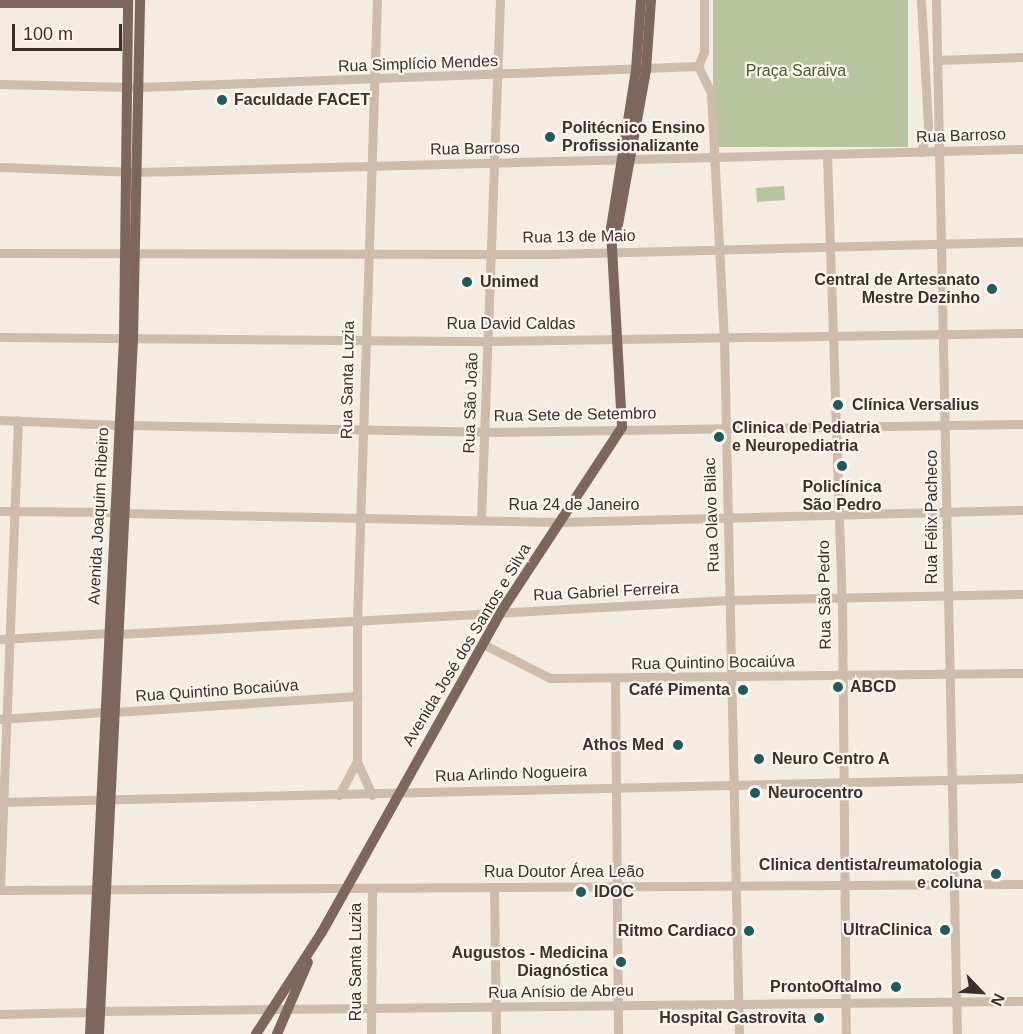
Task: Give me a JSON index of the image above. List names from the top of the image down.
{
  "streets": {
    "main road": ["Avenida Joaquim Ribeiro", "Avenida José dos Santos e Silva"],
    "street": [
      "Rua Simplício Mendes",
      "Rua Barroso",
      "Rua 13 de Maio",
      "Rua David Caldas",
      "Rua Santa Luzia",
      "Rua São João",
      "Rua Sete de Setembro",
      "Rua 24 de Janeiro",
      "Rua Olavo Bilac",
      "Rua Félix Pacheco",
      "Rua Gabriel Ferreira",
      "Rua São Pedro",
      "Rua Quintino Bocaiúva",
      "Rua Arlindo Nogueira",
      "Rua Doutor Área Leão",
      "Rua Anísio de Abreu"
    ]
  },
  "crossings": [
    ["Rua Simplício Mendes", "Rua Santa Luzia"],
    ["Rua Simplício Mendes", "Rua São João"],
    ["Rua Simplício Mendes", "Rua Olavo Bilac"],
    ["Rua Simplício Mendes", "Avenida Joaquim Ribeiro"],
    ["Rua Barroso", "Rua Santa Luzia"],
    ["Rua Barroso", "Rua São João"],
    ["Rua Barroso", "Rua Olavo Bilac"],
    ["Rua Barroso", "Avenida Joaquim Ribeiro"],
    ["Rua Barroso", "Rua Félix Pacheco"],
    ["Rua Barroso", "Rua São Pedro"],
    ["Rua 13 de Maio", "Rua Santa Luzia"],
    ["Rua 13 de Maio", "Rua São João"],
    ["Rua 13 de Maio", "Rua Olavo Bilac"],
    ["Rua 13 de Maio", "Avenida Joaquim Ribeiro"],
    ["Rua 13 de Maio", "Rua Félix Pacheco"],
    ["Rua 13 de Maio", "Rua São Pedro"],
    ["Rua David Caldas", "Rua Santa Luzia"],
    ["Rua David Caldas", "Rua São João"],
    ["Rua David Caldas", "Rua Olavo Bilac"],
    ["Rua David Caldas", "Avenida Joaquim Ribeiro"],
    ["Rua David Caldas", "Rua Félix Pacheco"],
    ["Rua David Caldas", "Rua São Pedro"],
    ["Rua Santa Luzia", "Rua Sete de Setembro"],
    ["Rua Santa Luzia", "Rua 24 de Janeiro"],
    ["Rua Santa Luzia", "Rua Gabriel Ferreira"],
    ["Rua Santa Luzia", "Rua Quintino Bocaiúva"],
    ["Rua Santa Luzia", "Rua Arlindo Nogueira"],
    ["Rua Santa Luzia", "Rua Doutor Área Leão"],
    ["Rua Santa Luzia", "Rua Anísio de Abreu"],
    ["Rua São João", "Rua Sete de Setembro"],
    ["Rua São João", "Rua 24 de Janeiro"],
    ["Rua Sete de Setembro", "Rua Olavo Bilac"],
    ["Rua Sete de Setembro", "Avenida Joaquim Ribeiro"],
    ["Rua Sete de Setembro", "Rua Félix Pacheco"],
    ["Rua Sete de Setembro", "Rua São Pedro"],
    ["Rua Sete de Setembro", "Avenida José dos Santos e Silva"],
    ["Rua 24 de Janeiro", "Rua Olavo Bilac"],
    ["Rua 24 de Janeiro", "Avenida Joaquim Ribeiro"],
    ["Rua 24 de Janeiro", "Rua Félix Pacheco"],
    ["Rua 24 de Janeiro", "Rua São Pedro"],
    ["Rua 24 de Janeiro", "Avenida José dos Santos e Silva"],
    ["Rua Olavo Bilac", "Rua Gabriel Ferreira"],
    ["Rua Olavo Bilac", "Rua Quintino Bocaiúva"],
    ["Rua Olavo Bilac", "Rua Arlindo Nogueira"],
    ["Rua Olavo Bilac", "Rua Doutor Área Leão"],
    ["Rua Olavo Bilac", "Rua Anísio de Abreu"],
    ["Avenida Joaquim Ribeiro", "Rua Gabriel Ferreira"],
    ["Avenida Joaquim Ribeiro", "Rua Quintino Bocaiúva"],
    ["Avenida Joaquim Ribeiro", "Rua Arlindo Nogueira"],
    ["Avenida Joaquim Ribeiro", "Rua Doutor Área Leão"],
    ["Avenida Joaquim Ribeiro", "Rua Anísio de Abreu"],
    ["Rua Félix Pacheco", "Rua Gabriel Ferreira"],
    ["Rua Félix Pacheco", "Rua Quintino Bocaiúva"],
    ["Rua Félix Pacheco", "Rua Arlindo Nogueira"],
    ["Rua Félix Pacheco", "Rua Doutor Área Leão"],
    ["Rua Félix Pacheco", "Rua Anísio de Abreu"],
    ["Rua Gabriel Ferreira", "Rua São Pedro"],
    ["Rua Gabriel Ferreira", "Avenida José dos Santos e Silva"],
    ["Rua São Pedro", "Rua Quintino Bocaiúva"],
    ["Rua São Pedro", "Rua Arlindo Nogueira"],
    ["Rua São Pedro", "Rua Doutor Área Leão"],
    ["Rua São Pedro", "Rua Anísio de Abreu"],
    ["Avenida José dos Santos e Silva", "Rua Quintino Bocaiúva"],
    ["Avenida José dos Santos e Silva", "Rua Arlindo Nogueira"],
    ["Avenida José dos Santos e Silva", "Rua Doutor Área Leão"],
    ["Avenida José dos Santos e Silva", "Rua Anísio de Abreu"]
  ],
  "parks": ["Praça Saraiva"],
  "places": [
    "Faculdade FACET",
    "Politécnico Ensino Profissionalizante",
    "Unimed",
    "Central de Artesanato Mestre Dezinho",
    "Clínica Versalius",
    "Clinica de Pediatria e Neuropediatria",
    "Policlínica São Pedro",
    "ABCD",
    "Café Pimenta",
    "Athos Med",
    "Neuro Centro A",
    "Neurocentro",
    "Clinica dentista/reumatologia e coluna",
    "IDOC",
    "UltraClinica",
    "Ritmo Cardiaco",
    "Augustos - Medicina Diagnóstica",
    "ProntoOftalmo",
    "Hospital Gastrovita"
  ],
  "scale_bar": "100 m",
  "north": "bottom right"
}
